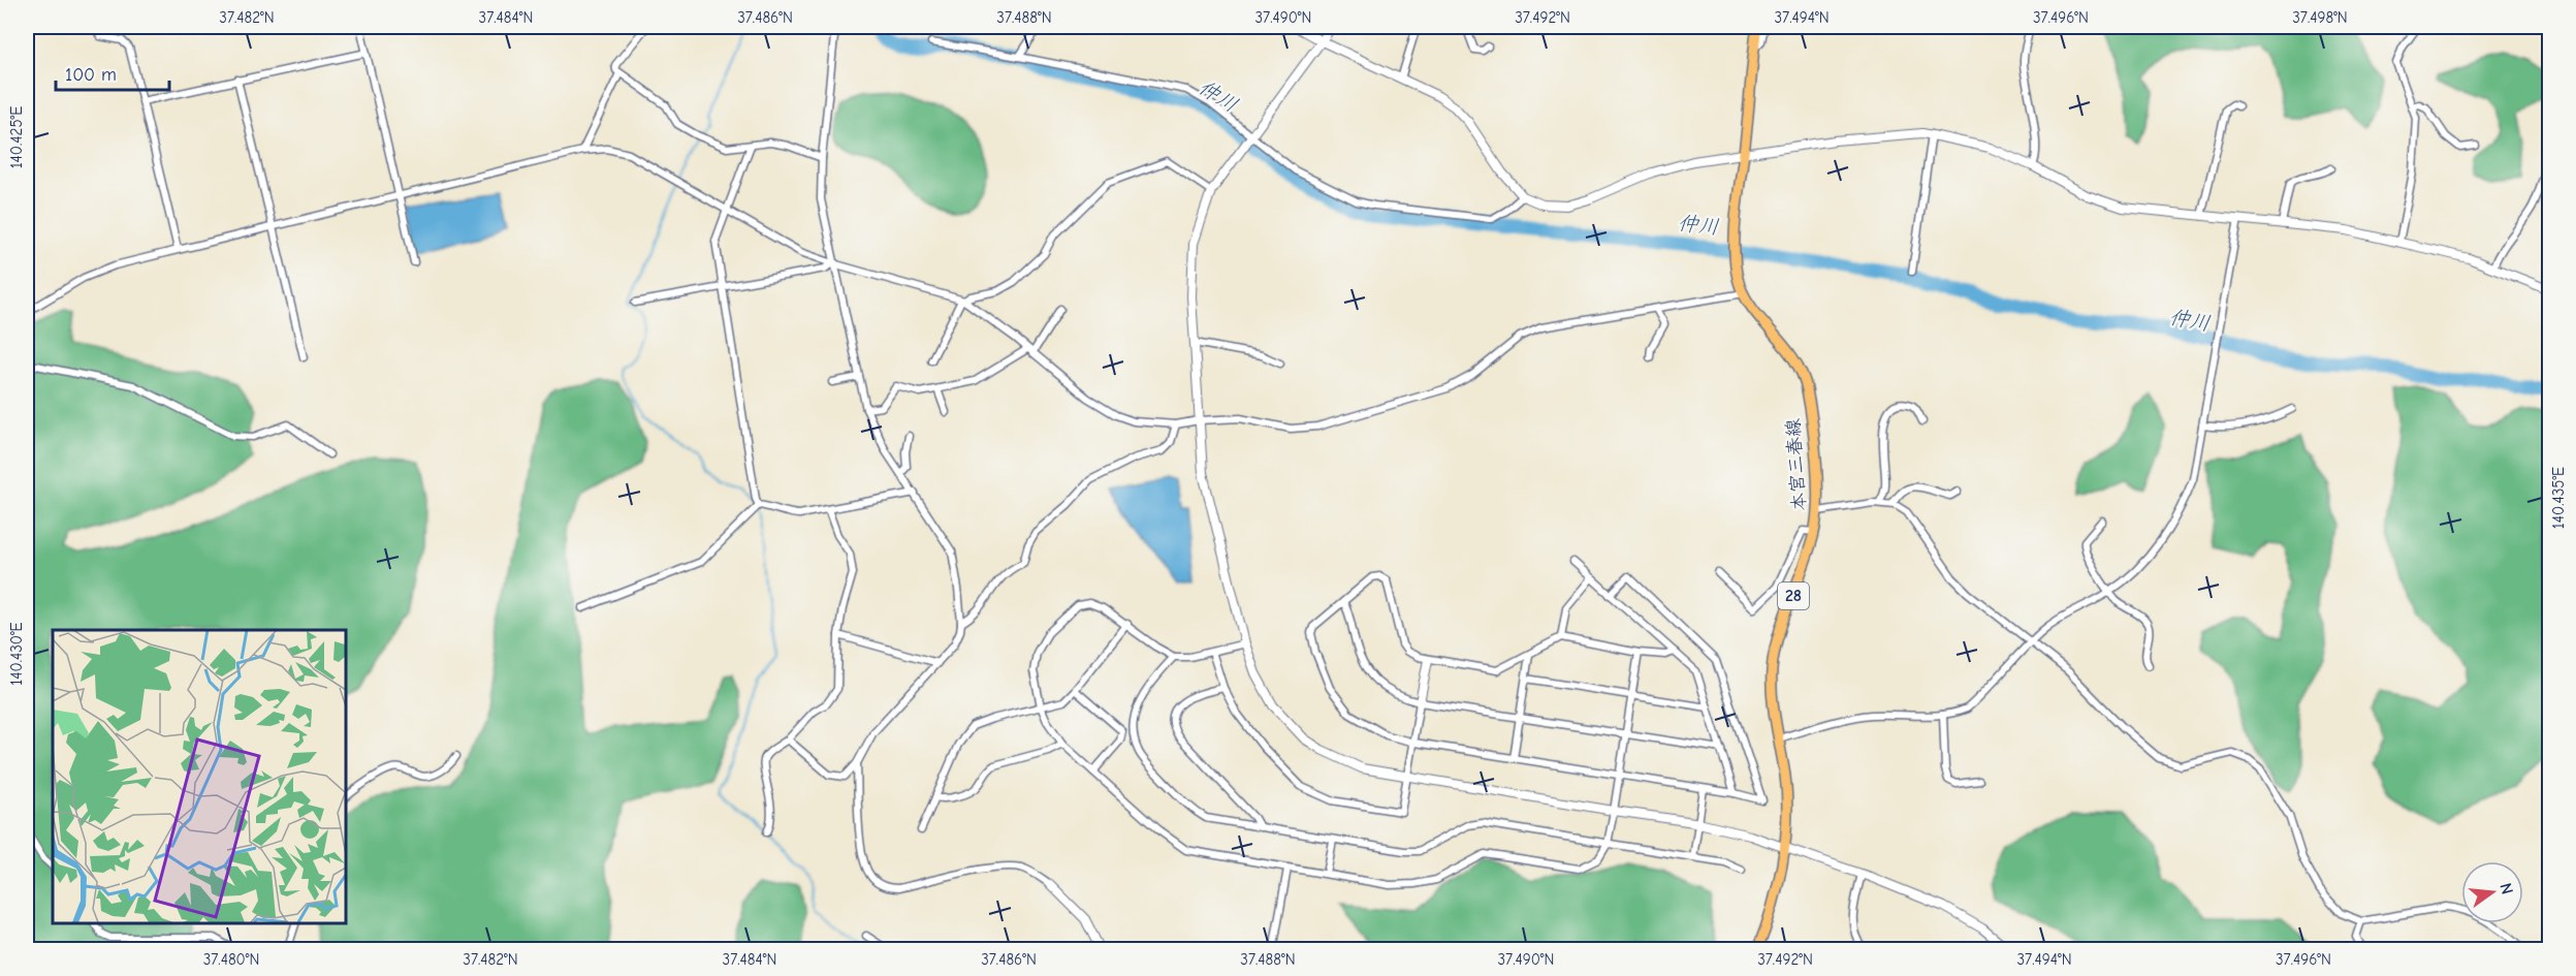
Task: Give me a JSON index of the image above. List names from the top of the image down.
{
  "streets": {
    "main road": ["本宮三春線", "28"]
  },
  "water": ["仲川"],
  "scale_bar": "100 m",
  "north": "right",
  "coordinates": [
    "37.482°N",
    "37.484°N",
    "37.486°N",
    "37.488°N",
    "37.490°N",
    "37.492°N",
    "37.494°N",
    "37.496°N",
    "37.498°N",
    "140.425°E",
    "140.435°E",
    "140.430°E",
    "37.480°N"
  ]
}
